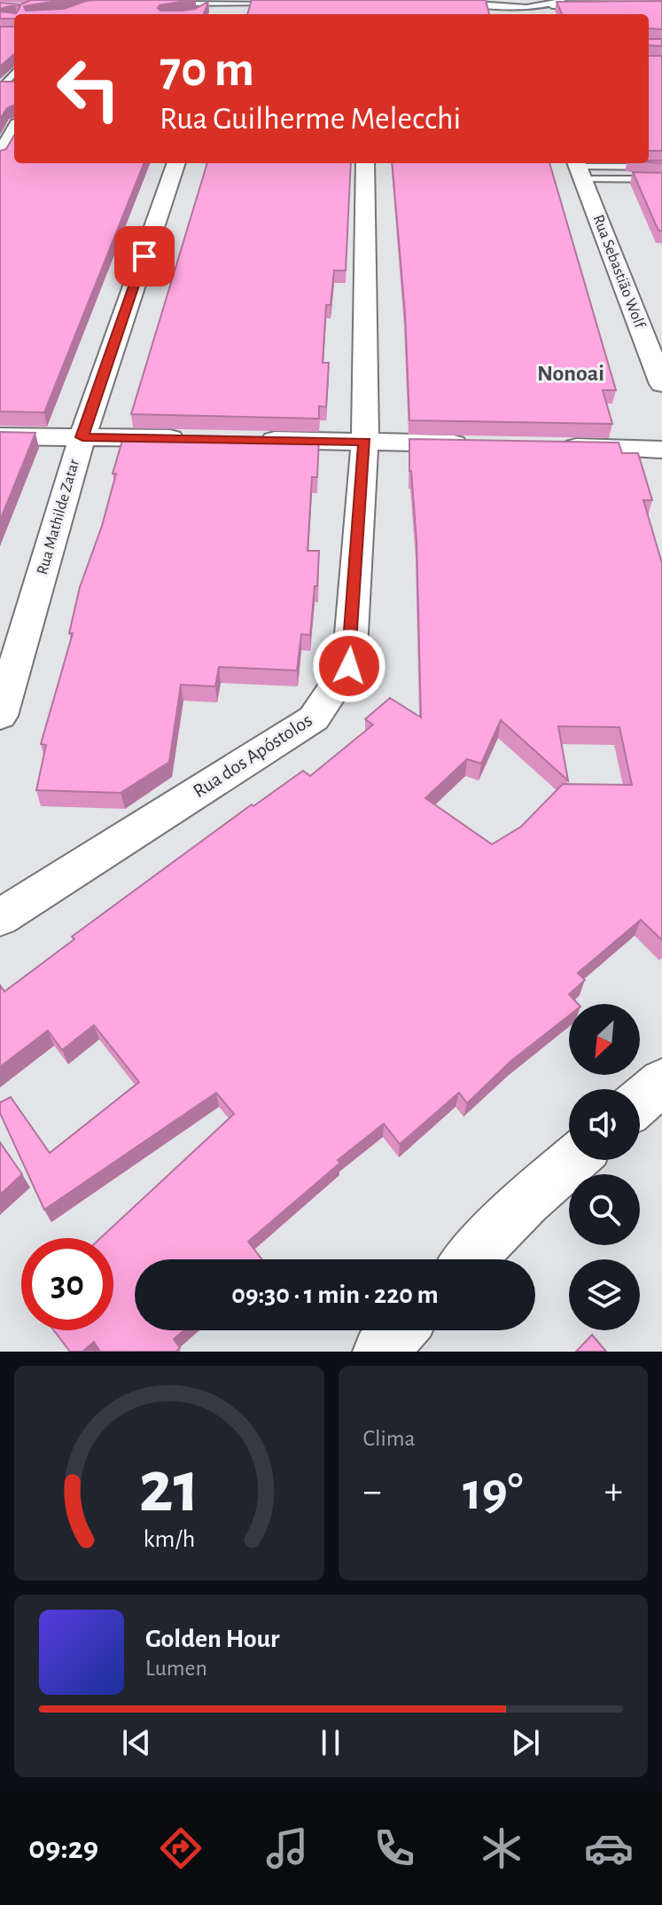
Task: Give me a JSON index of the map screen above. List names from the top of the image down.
{
  "streets": {
    "street": ["Rua Sebastião Wolf", "Rua Mathilde Zatar", "Rua dos Apóstolos"]
  },
  "districts": ["Nonoai"],
  "north": "bottom left",
  "page": {
    "turn": ["70 m", "Rua Guilherme Melecchi"],
    "limit": "30",
    "trip": "09:30 · 1 min · 220 m",
    "tile": "Clima",
    "heat": ["−", "19°", "+"],
    "song": ["Golden Hour", "Lumen"],
    "tabs": "09:29",
    "gauge": ["21", "km/h"]
  }
}
